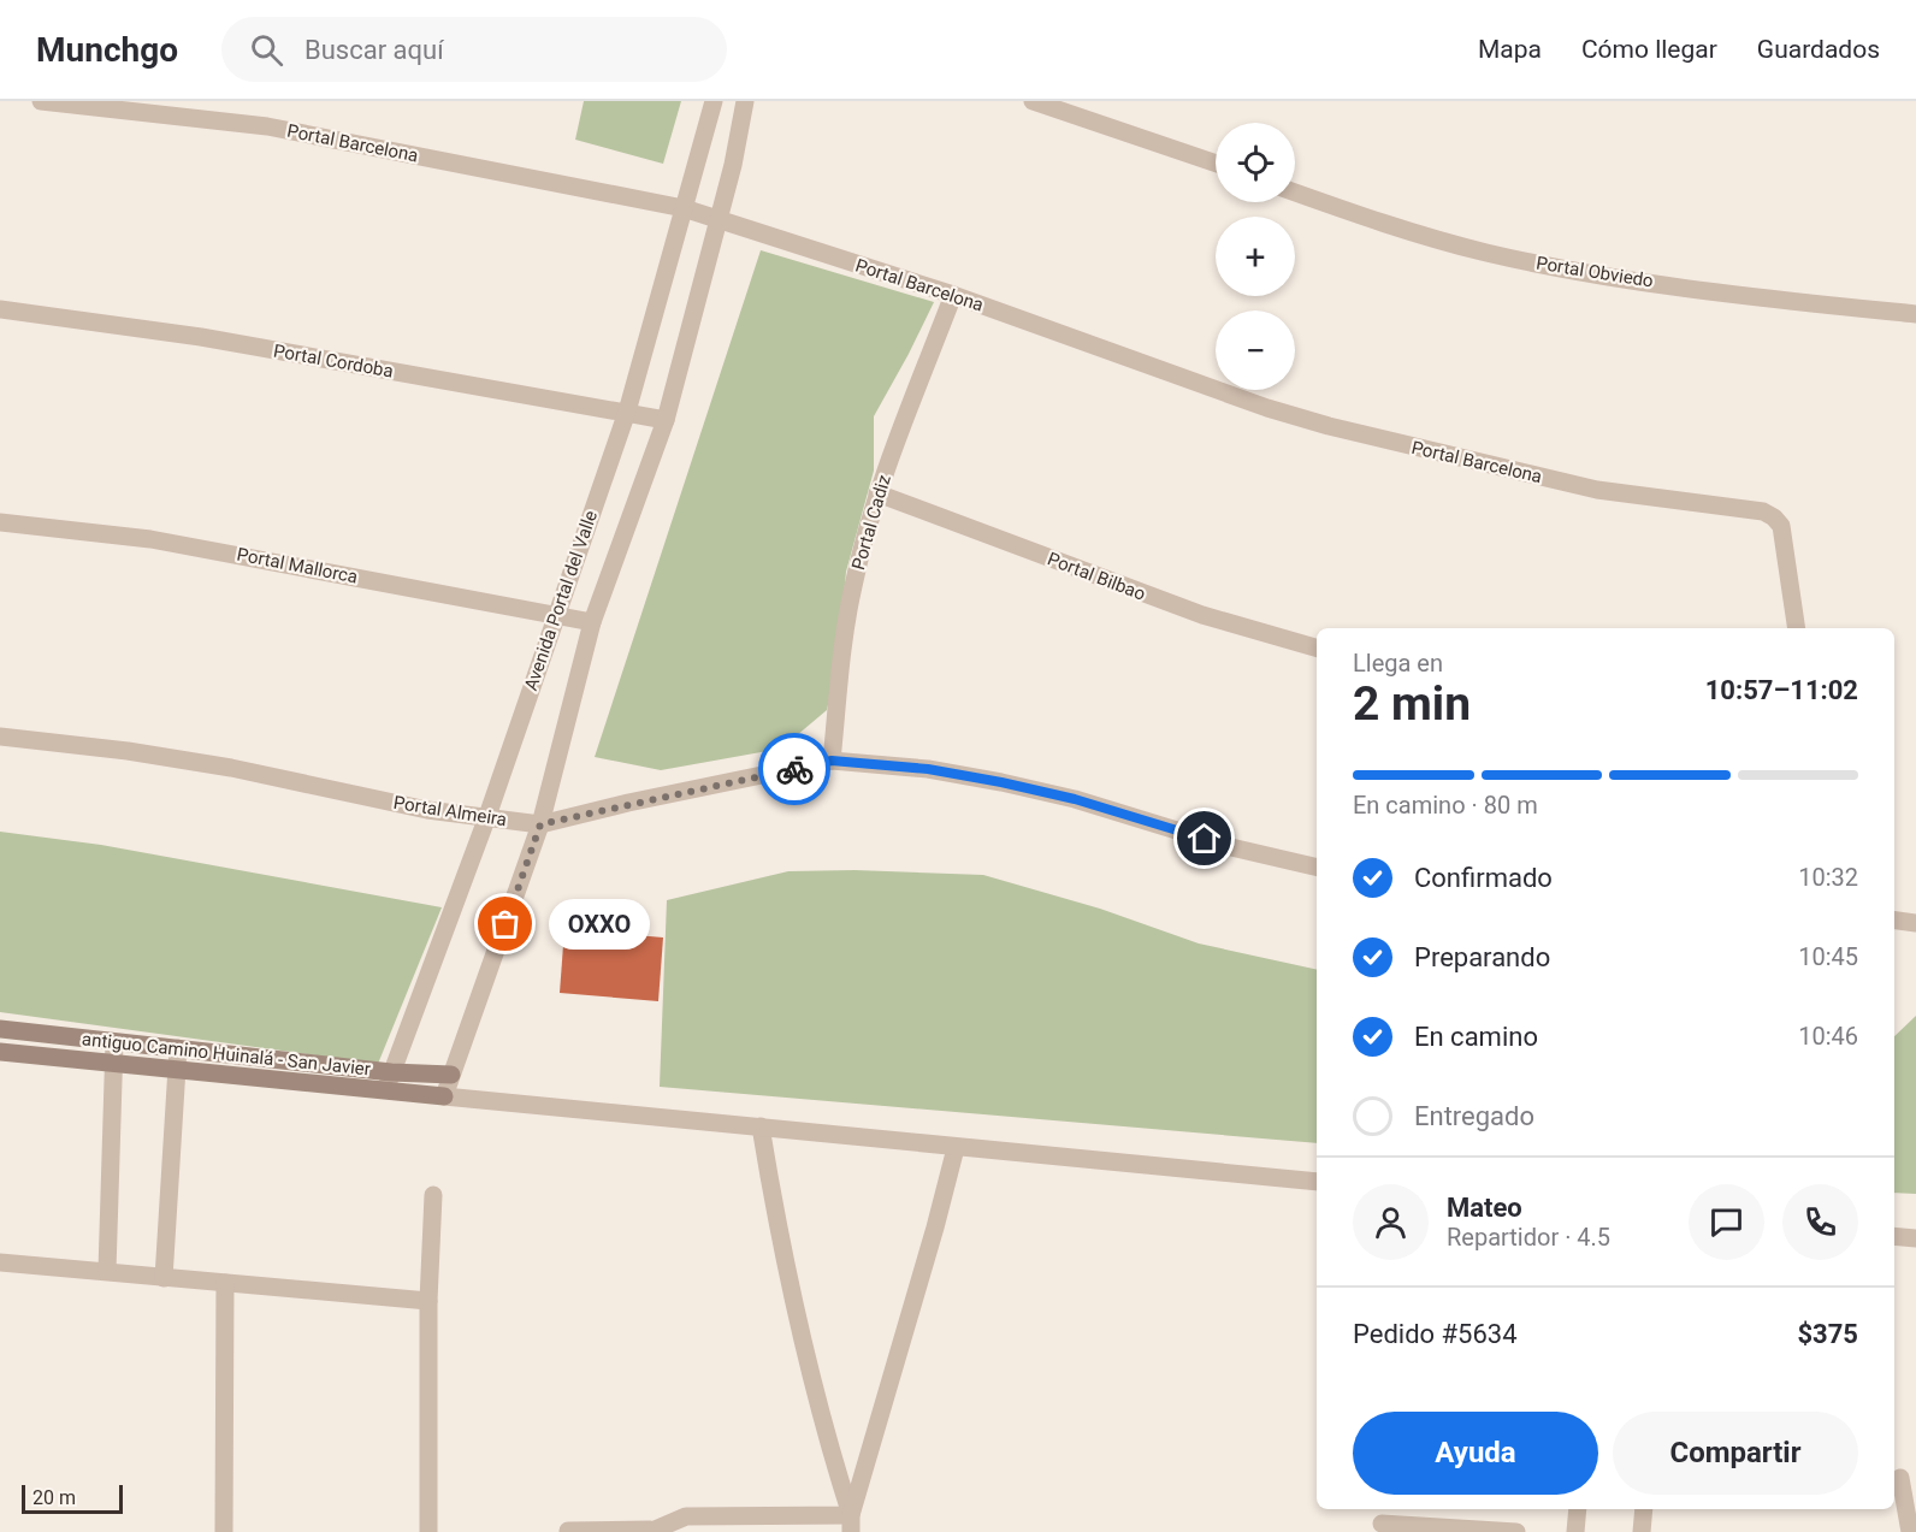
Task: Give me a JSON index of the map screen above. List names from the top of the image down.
{
  "streets": {
    "main road": ["antiguo Camino Huinalá - San Javier"],
    "street": [
      "Portal Barcelona",
      "Portal Obviedo",
      "Portal Cordoba",
      "Portal Cadiz",
      "Portal Mallorca",
      "Portal Bilbao",
      "Avenida Portal del Valle",
      "Portal Almeira"
    ]
  },
  "crossings": [
    ["Portal Barcelona", "Portal Cadiz"],
    ["Portal Barcelona", "Avenida Portal del Valle"],
    ["Portal Cordoba", "Avenida Portal del Valle"],
    ["Portal Cadiz", "Portal Bilbao"],
    ["Portal Cadiz", "Portal Almeira"],
    ["Portal Mallorca", "Avenida Portal del Valle"],
    ["Avenida Portal del Valle", "Portal Almeira"],
    ["Avenida Portal del Valle", "antiguo Camino Huinalá - San Javier"]
  ],
  "places": ["OXXO"],
  "scale_bar": "20 m",
  "page": {
    "header": "Munchgo",
    "search": "Buscar aquí",
    "nav": ["Mapa", "Cómo llegar", "Guardados"],
    "map_buttons": ["+", "−"],
    "heading": ["2 min", "Llega en", "10:57–11:02"],
    "panel": [
      "Mateo",
      "Repartidor · 4.5",
      "Pedido #5634",
      "$375"
    ],
    "bar": "En camino · 80 m",
    "list": [
      ["Confirmado", "10:32"],
      ["Preparando", "10:45"],
      ["En camino", "10:46"],
      "Entregado"
    ],
    "bubble": "OXXO",
    "buttons": ["Ayuda", "Compartir"],
    "scale": "20 m"
  }
}
